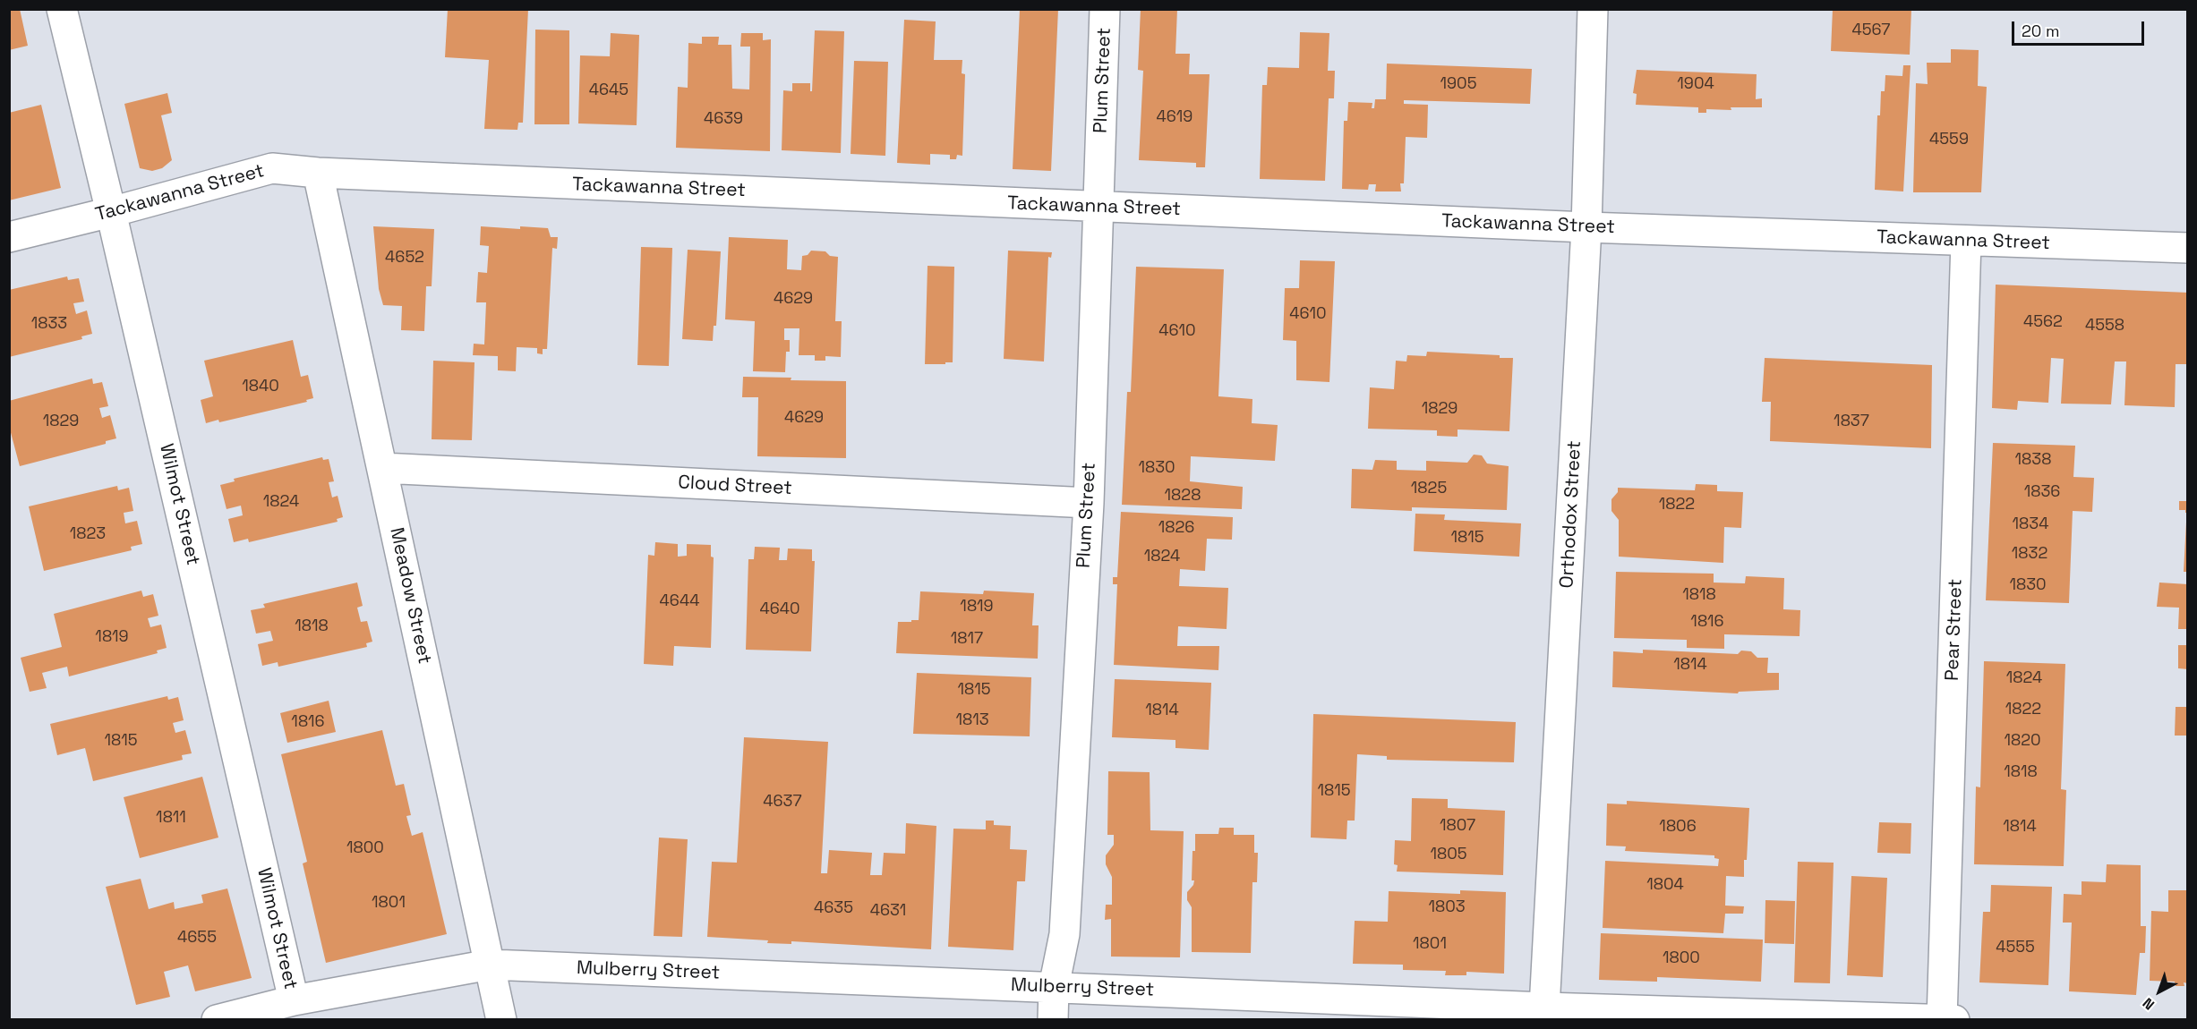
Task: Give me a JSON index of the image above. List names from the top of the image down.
{
  "streets": {
    "street": [
      "Plum Street",
      "Tackawanna Street",
      "Cloud Street",
      "Wilmot Street",
      "Orthodox Street",
      "Meadow Street",
      "Pear Street",
      "Mulberry Street"
    ]
  },
  "crossings": [
    ["Plum Street", "Tackawanna Street"],
    ["Plum Street", "Cloud Street"],
    ["Plum Street", "Mulberry Street"],
    ["Tackawanna Street", "Wilmot Street"],
    ["Tackawanna Street", "Orthodox Street"],
    ["Tackawanna Street", "Meadow Street"],
    ["Tackawanna Street", "Pear Street"],
    ["Cloud Street", "Meadow Street"],
    ["Wilmot Street", "Mulberry Street"],
    ["Orthodox Street", "Mulberry Street"],
    ["Meadow Street", "Mulberry Street"],
    ["Pear Street", "Mulberry Street"]
  ],
  "house_numbers": [
    "4567",
    "1905",
    "1904",
    "4645",
    "4619",
    "4639",
    "4559",
    "4652",
    "4629",
    "4610",
    "4562",
    "1833",
    "4558",
    "4610",
    "1840",
    "1829",
    "4629",
    "1829",
    "1837",
    "1838",
    "1830",
    "1825",
    "1836",
    "1828",
    "1824",
    "1822",
    "1834",
    "1826",
    "1823",
    "1815",
    "1832",
    "1824",
    "1830",
    "1818",
    "4644",
    "1819",
    "4640",
    "1816",
    "1818",
    "1819",
    "1817",
    "1814",
    "1824",
    "1815",
    "1822",
    "1814",
    "1813",
    "1816",
    "1815",
    "1820",
    "1818",
    "1815",
    "4637",
    "1811",
    "1807",
    "1806",
    "1814",
    "1800",
    "1805",
    "1804",
    "1801",
    "1803",
    "4635",
    "4631",
    "4655",
    "1801",
    "4555",
    "1800"
  ],
  "scale_bar": "20 m",
  "north": "bottom left"
}
